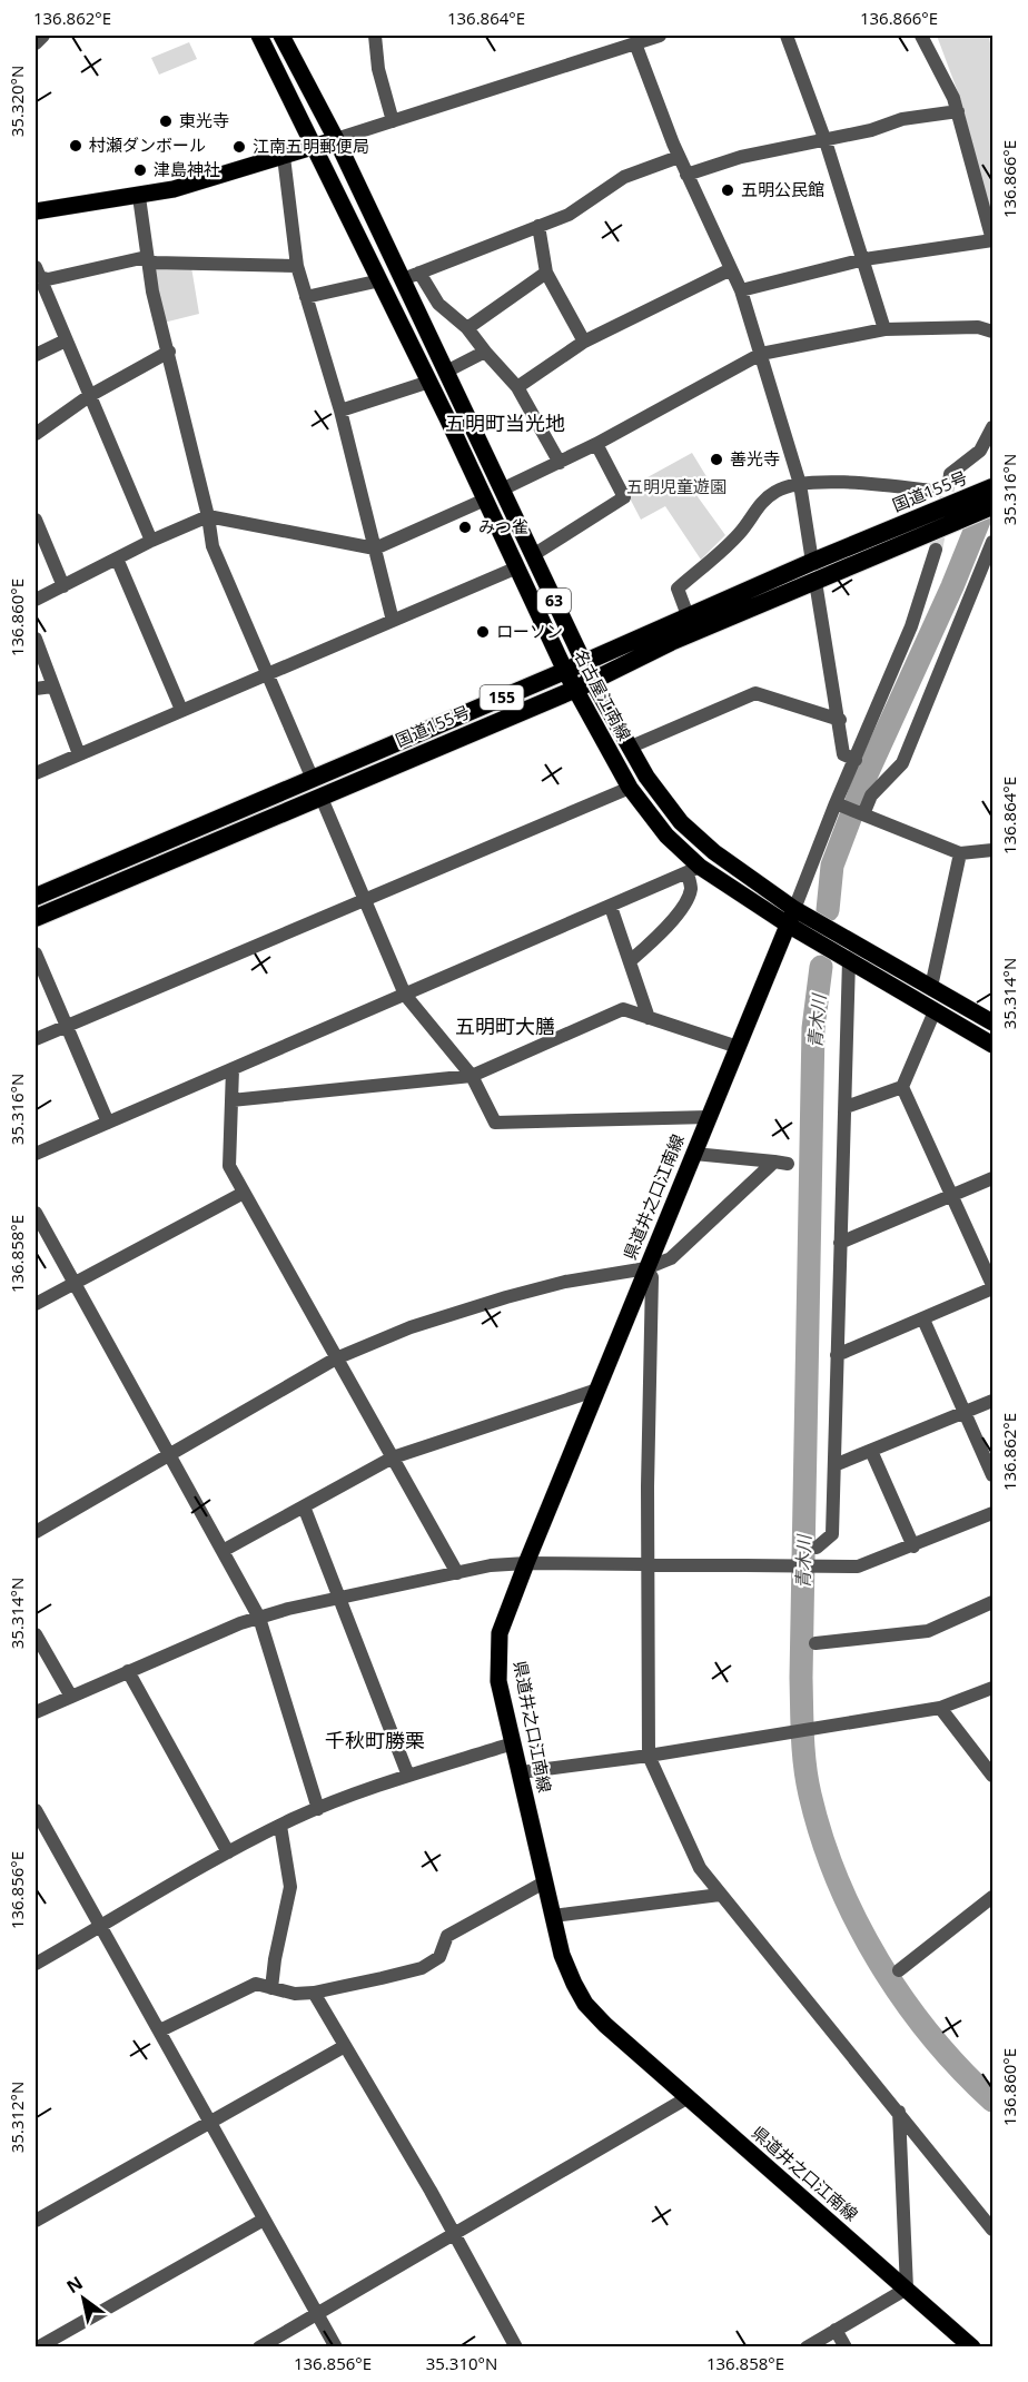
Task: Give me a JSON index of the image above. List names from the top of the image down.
{
  "streets": {
    "highway": ["国道155号", "155"],
    "main road": ["63", "名古屋江南線", "県道井之口江南線"]
  },
  "crossings": [
    ["国道155号", "名古屋江南線"],
    ["名古屋江南線", "県道井之口江南線"]
  ],
  "districts": ["五明町当光地", "五明町大膳", "千秋町勝栗"],
  "water": ["青木川"],
  "parks": ["五明児童遊園"],
  "places": [
    "東光寺",
    "村瀬ダンボール",
    "江南五明郵便局",
    "津島神社",
    "五明公民館",
    "善光寺",
    "みつ雀",
    "ローソン"
  ],
  "north": "top left",
  "coordinates": [
    "136.862°E",
    "136.864°E",
    "136.866°E",
    "35.320°N",
    "35.316°N",
    "136.860°E",
    "35.314°N",
    "136.858°E",
    "136.856°E",
    "35.312°N",
    "35.310°N"
  ]
}
